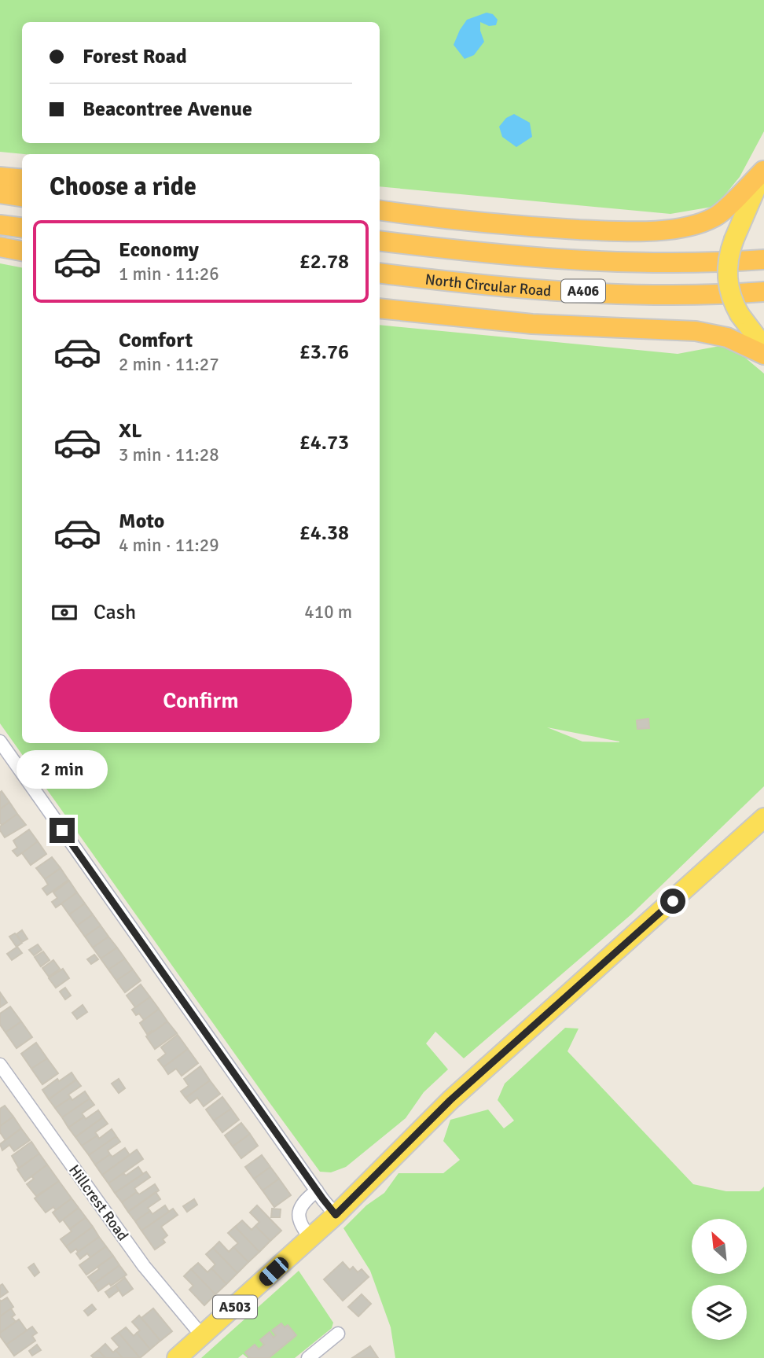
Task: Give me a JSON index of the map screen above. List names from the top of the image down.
{
  "streets": {
    "highway": ["North Circular Road", "A406"],
    "main road": ["A503"],
    "street": ["Hillcrest Road"]
  },
  "crossings": [
    ["Hillcrest Road", "A503"]
  ],
  "north": "top left",
  "page": {
    "banner": ["Forest Road", "Beacontree Avenue"],
    "heading": "Choose a ride",
    "list": [
      {
        "name": "Economy",
        "note": "1 min · 11:26",
        "value": "£2.78"
      },
      {
        "name": "Comfort",
        "note": "2 min · 11:27",
        "value": "£3.76"
      },
      {
        "name": "XL",
        "note": "3 min · 11:28",
        "value": "£4.73"
      },
      {
        "name": "Moto",
        "note": "4 min · 11:29",
        "value": "£4.38"
      }
    ],
    "pay": ["Cash", "410 m"],
    "buttons": "Confirm",
    "bubble": "2 min"
  }
}
